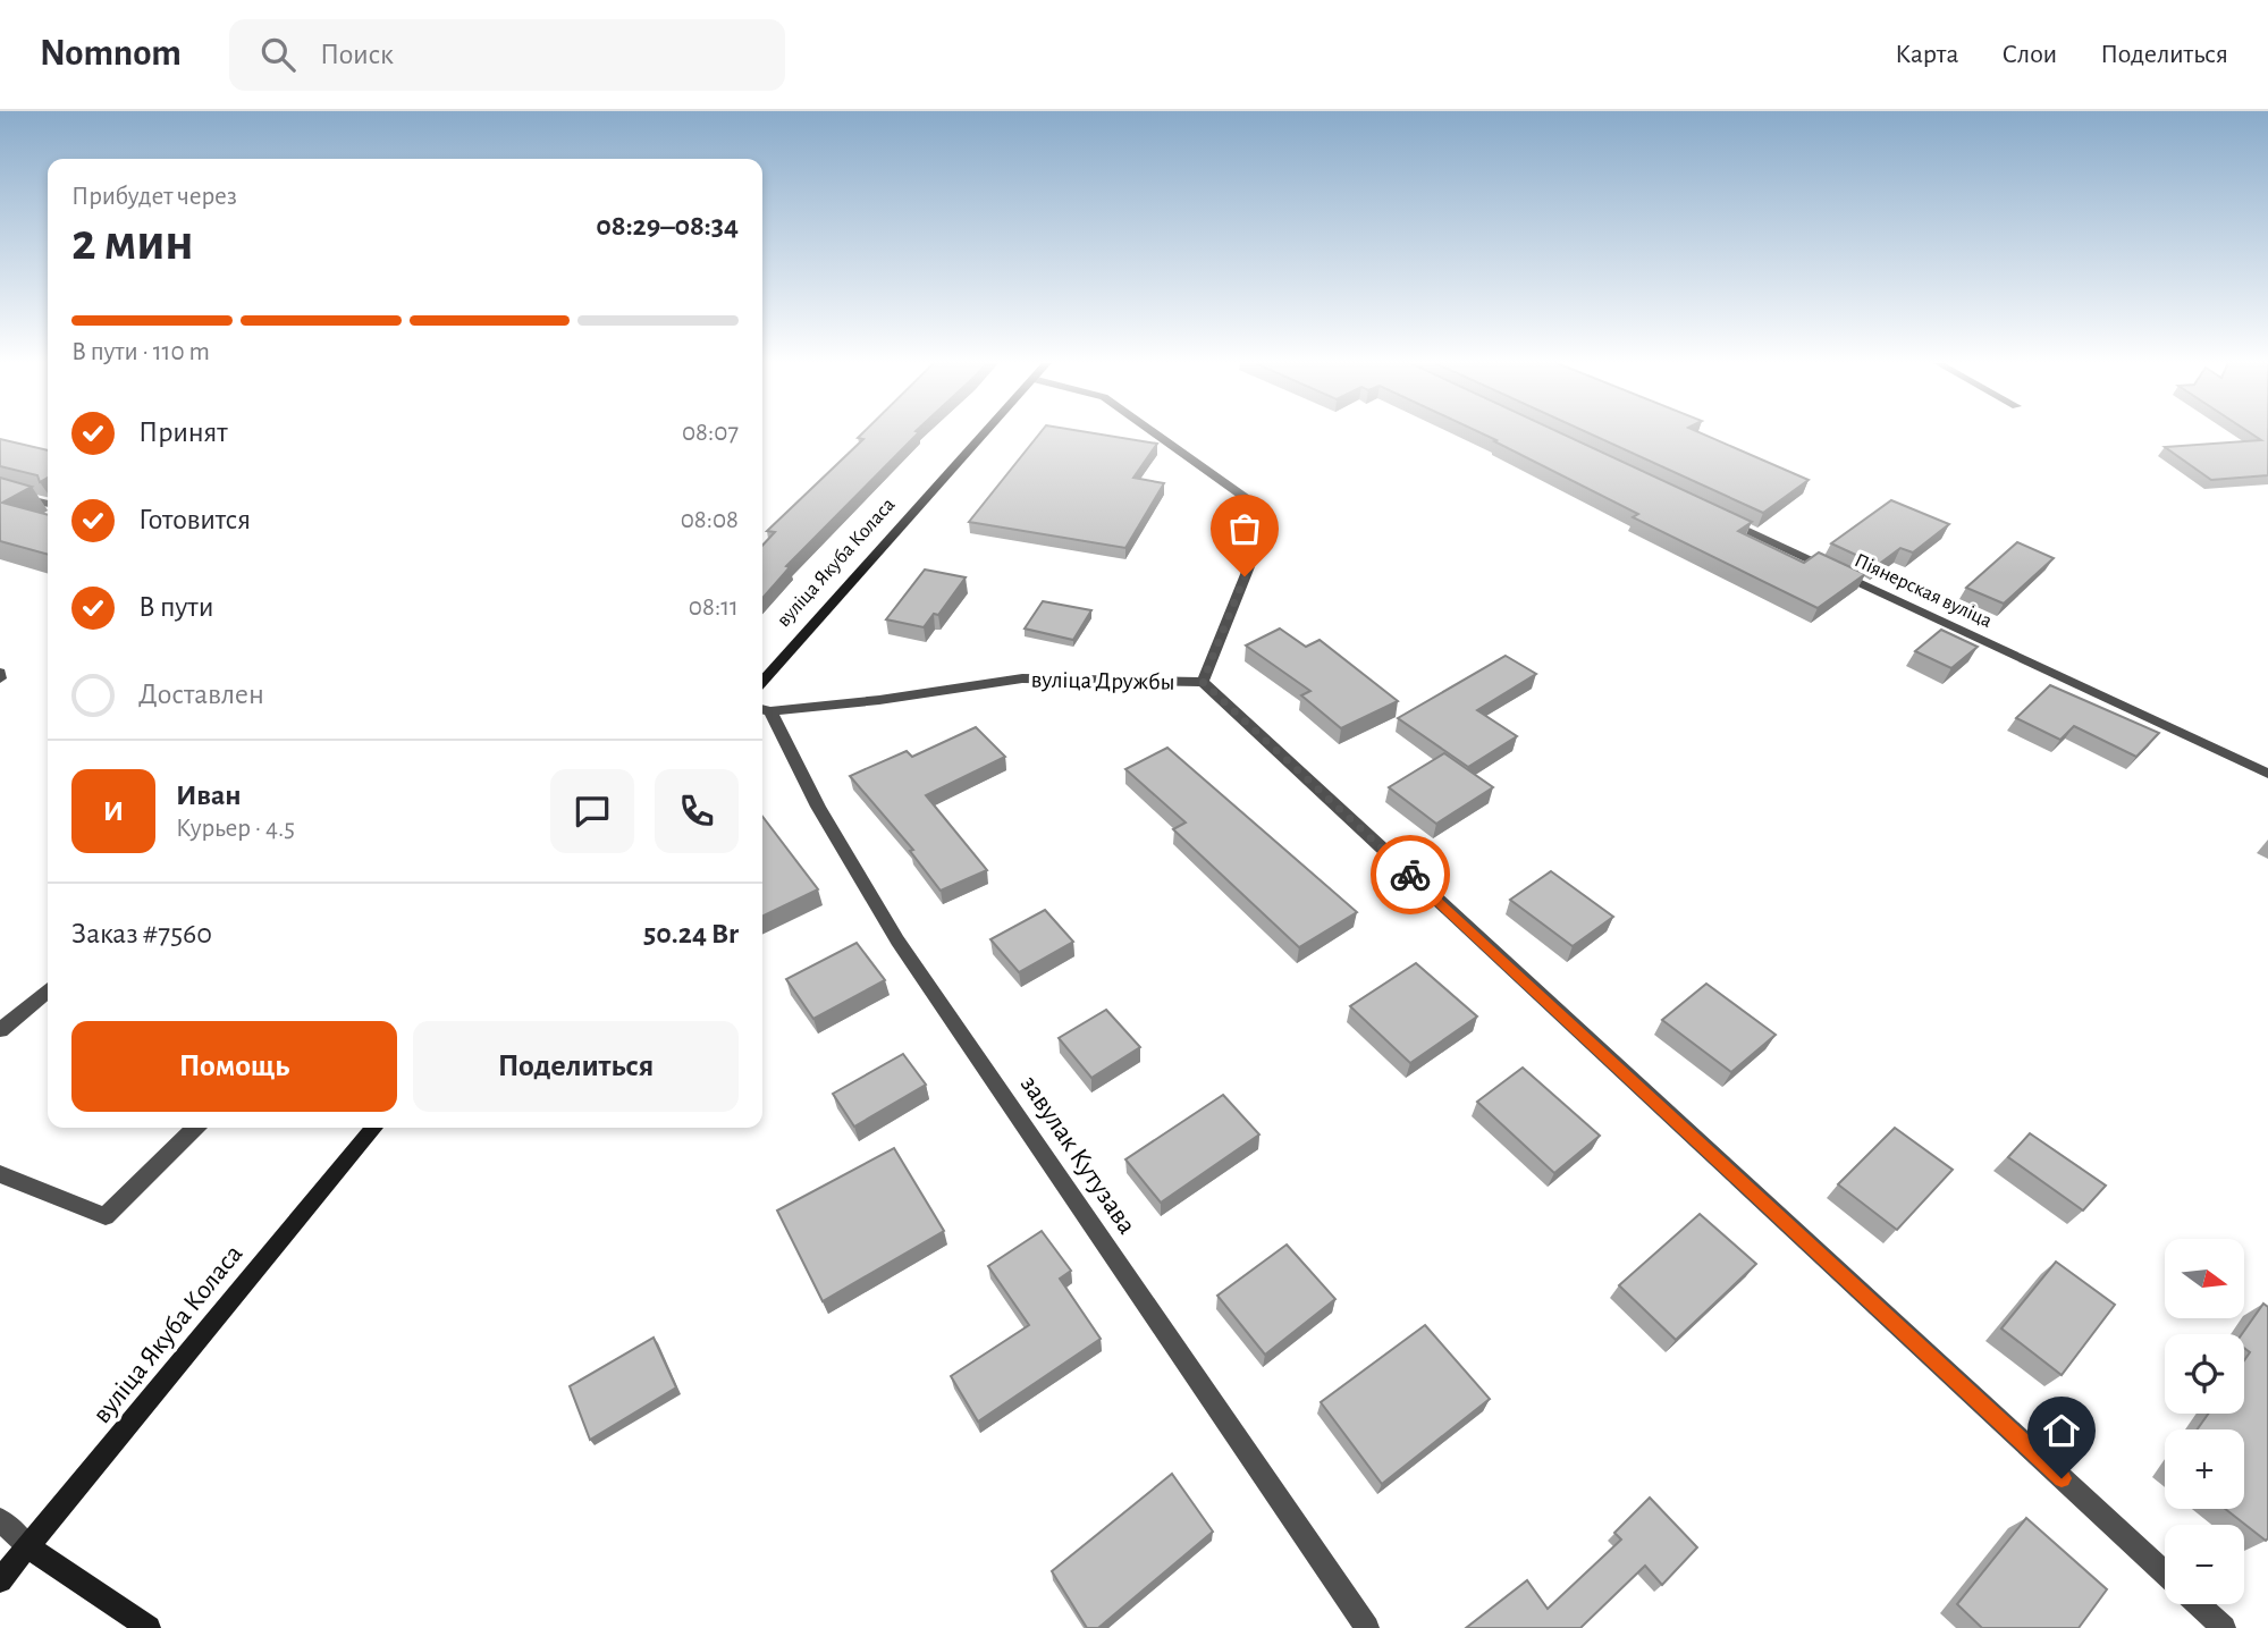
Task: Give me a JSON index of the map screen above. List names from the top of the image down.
{
  "streets": {
    "main road": ["вуліца Якуба Коласа"],
    "street": ["Піянерская вуліца", "вуліца Дружбы", "завулак Кутузава"]
  },
  "crossings": [
    ["вуліца Дружбы", "завулак Кутузава"]
  ],
  "north": "right",
  "page": {
    "header": "Nomnom",
    "search": "Поиск",
    "nav": ["Карта", "Слои", "Поделиться"],
    "heading": ["2 мин", "Прибудет через", "08:29–08:34"],
    "panel": [
      "Иван",
      "Курьер · 4.5",
      "Заказ #7560",
      "50.24 Br"
    ],
    "bar": "В пути · 110 m",
    "list": [
      ["Принят", "08:07"],
      ["Готовится", "08:08"],
      ["В пути", "08:11"],
      "Доставлен"
    ],
    "round": "И",
    "buttons": ["Помощь", "Поделиться"],
    "map_buttons": ["+", "−"]
  }
}
